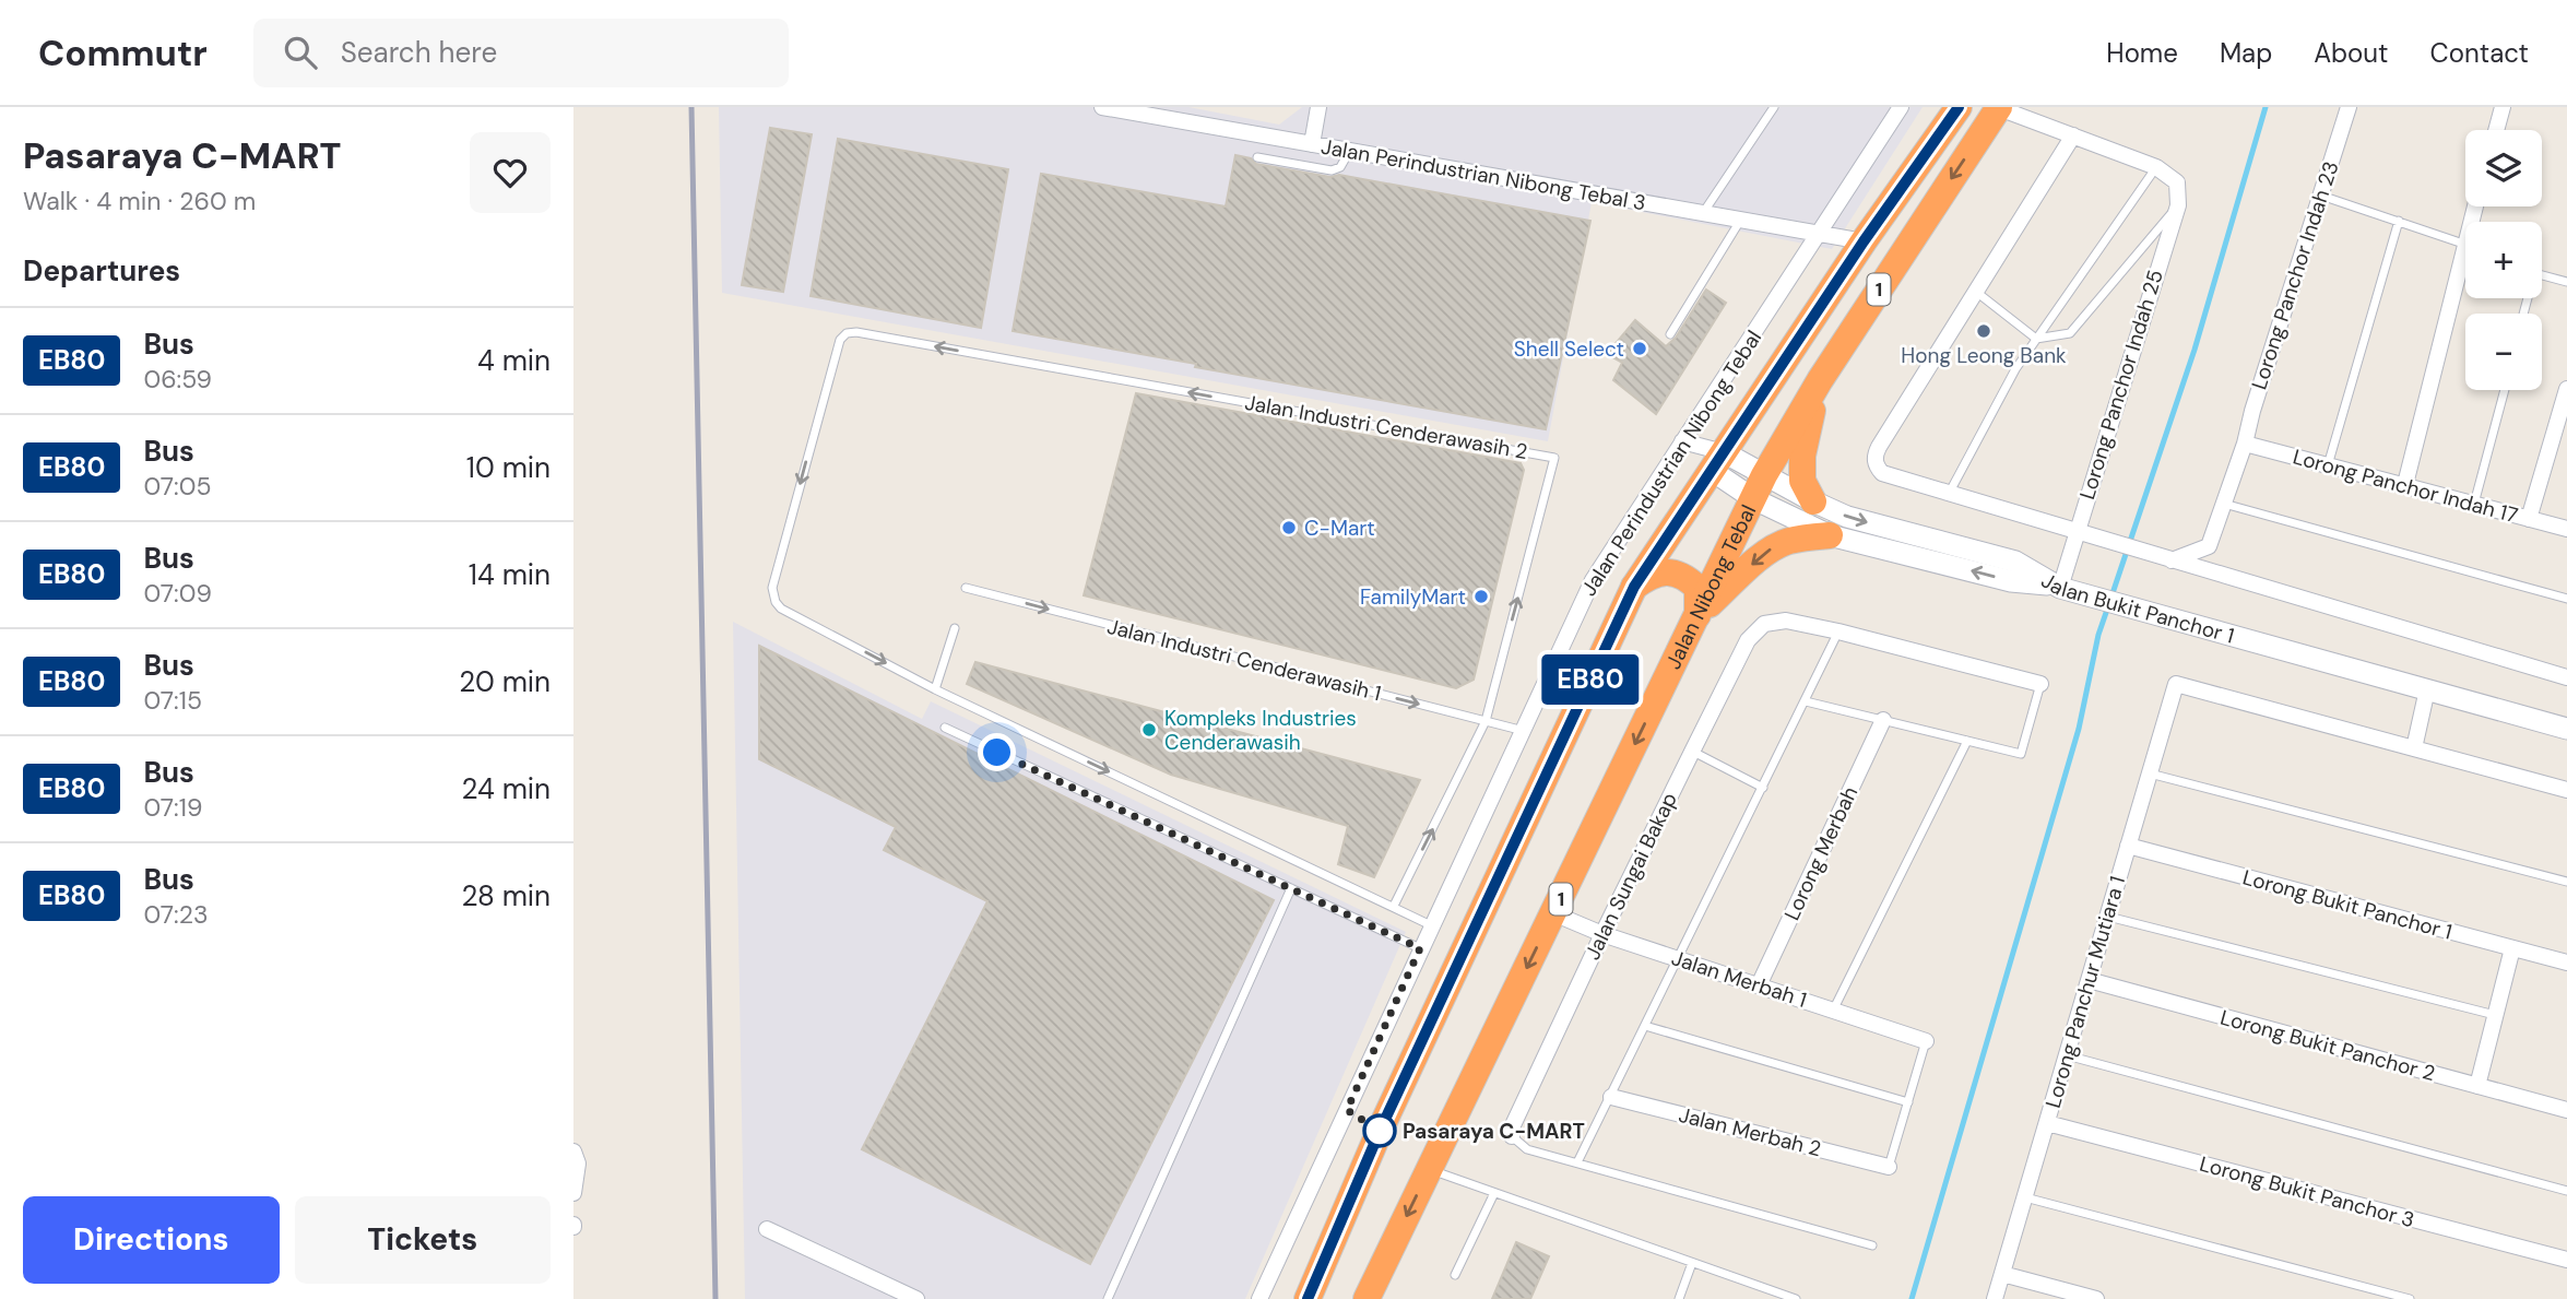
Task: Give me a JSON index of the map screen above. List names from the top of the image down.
{
  "streets": {
    "highway": ["1", "Jalan Nibong Tebal"],
    "street": [
      "Jalan Perindustrian Nibong Tebal 3",
      "Lorong Panchor Indah 23",
      "Lorong Panchor Indah 25",
      "Jalan Perindustrian Nibong Tebal",
      "Lorong Panchor Indah 17",
      "Jalan Bukit Panchor 1",
      "Lorong Merbah",
      "Jalan Sungai Bakap",
      "Lorong Bukit Panchor 1",
      "Jalan Merbah 1",
      "Lorong Panchur Mutiara 1",
      "Lorong Bukit Panchor 2",
      "Jalan Merbah 2",
      "Lorong Bukit Panchor 3"
    ],
    "lane": ["Jalan Industri Cenderawasih 2", "Jalan Industri Cenderawasih 1"]
  },
  "crossings": [
    ["Jalan Perindustrian Nibong Tebal 3", "1"],
    ["Jalan Perindustrian Nibong Tebal 3", "Jalan Perindustrian Nibong Tebal"],
    ["Lorong Panchor Indah 23", "Lorong Panchor Indah 17"],
    ["1", "Jalan Bukit Panchor 1"],
    ["Lorong Panchor Indah 25", "Jalan Bukit Panchor 1"],
    ["Jalan Industri Cenderawasih 2", "Jalan Industri Cenderawasih 1"],
    ["Jalan Perindustrian Nibong Tebal", "Jalan Industri Cenderawasih 1"],
    ["Jalan Nibong Tebal", "Jalan Bukit Panchor 1"],
    ["Jalan Nibong Tebal", "Jalan Merbah 1"],
    ["Lorong Merbah", "Jalan Merbah 1"],
    ["Jalan Sungai Bakap", "Jalan Merbah 1"],
    ["Lorong Bukit Panchor 1", "Lorong Panchur Mutiara 1"],
    ["Lorong Panchur Mutiara 1", "Lorong Bukit Panchor 2"],
    ["Lorong Panchur Mutiara 1", "Lorong Bukit Panchor 3"]
  ],
  "one_way": ["Jalan Industri Cenderawasih 1"],
  "places": [
    "Hong Leong Bank",
    "Shell Select",
    "C-Mart",
    "FamilyMart",
    "Kompleks Industries Cenderawasih",
    "Pasaraya C-MART"
  ],
  "lines": ["bus line EB80"],
  "page": {
    "header": "Commutr",
    "search": "Search here",
    "nav": [
      "Home",
      "Map",
      "About",
      "Contact"
    ],
    "heading": [
      ["Pasaraya C-MART", "Walk · 4 min · 260 m"],
      "Departures"
    ],
    "on_map": "EB80",
    "map_buttons": ["+", "−"],
    "list": [
      {
        "mark": "EB80",
        "name": "Bus",
        "note": "06:59",
        "value": "4 min"
      },
      {
        "mark": "EB80",
        "name": "Bus",
        "note": "07:05",
        "value": "10 min"
      },
      {
        "mark": "EB80",
        "name": "Bus",
        "note": "07:09",
        "value": "14 min"
      },
      {
        "mark": "EB80",
        "name": "Bus",
        "note": "07:15",
        "value": "20 min"
      },
      {
        "mark": "EB80",
        "name": "Bus",
        "note": "07:19",
        "value": "24 min"
      },
      {
        "mark": "EB80",
        "name": "Bus",
        "note": "07:23",
        "value": "28 min"
      }
    ],
    "buttons": ["Directions", "Tickets"]
  }
}
